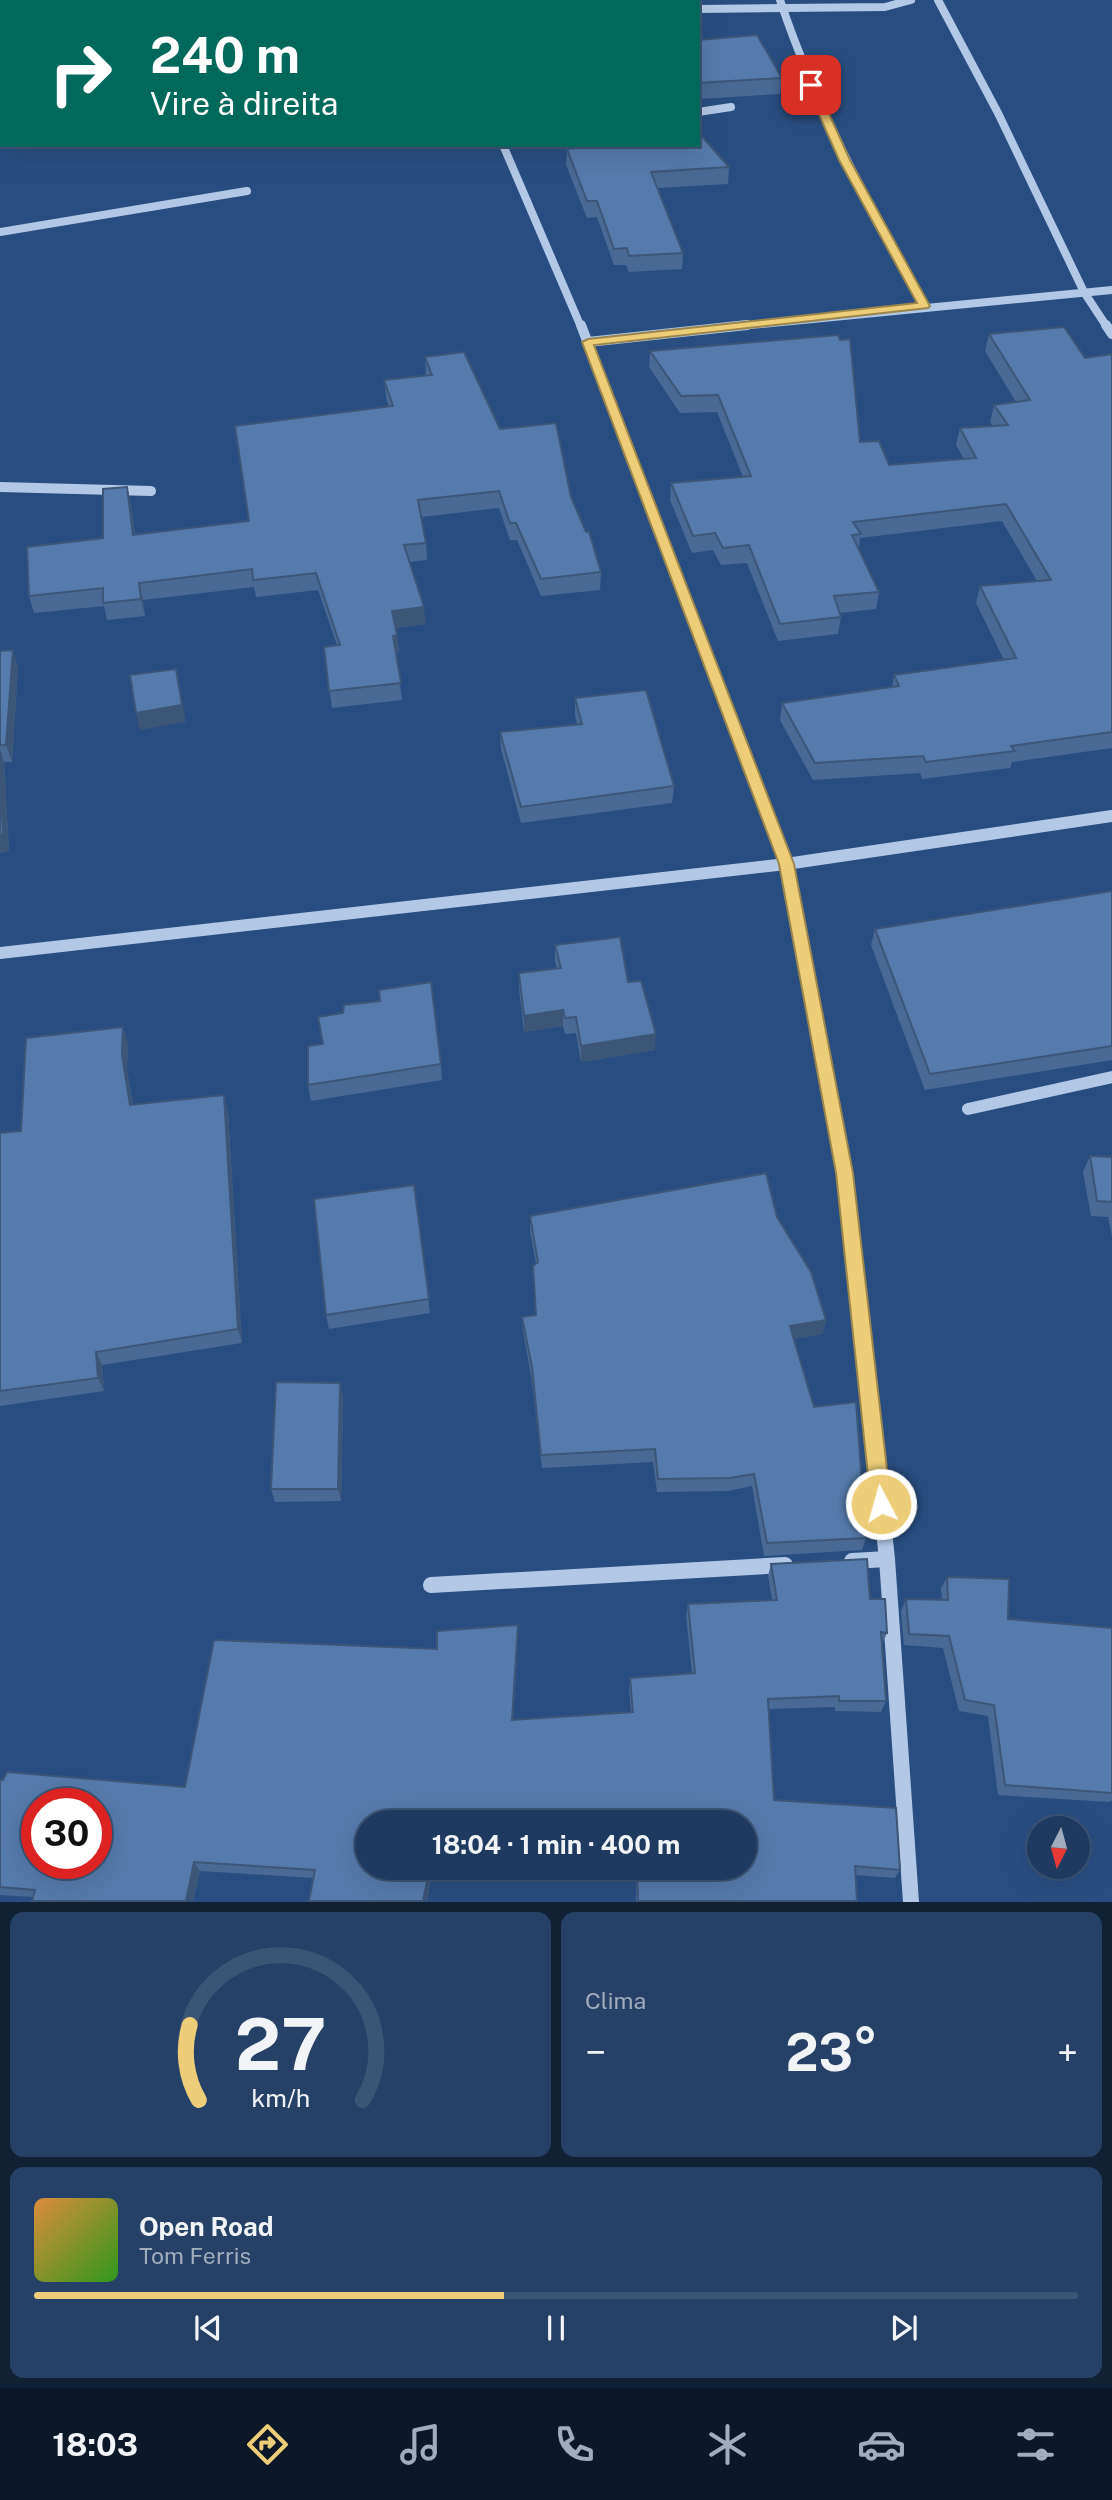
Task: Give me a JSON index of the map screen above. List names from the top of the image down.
{
  "north": "bottom",
  "page": {
    "turn": ["240 m", "Vire à direita"],
    "limit": "30",
    "trip": "18:04 · 1 min · 400 m",
    "tile": "Clima",
    "heat": ["−", "23°", "+"],
    "song": ["Open Road", "Tom Ferris"],
    "tabs": "18:03",
    "gauge": ["27", "km/h"]
  }
}
